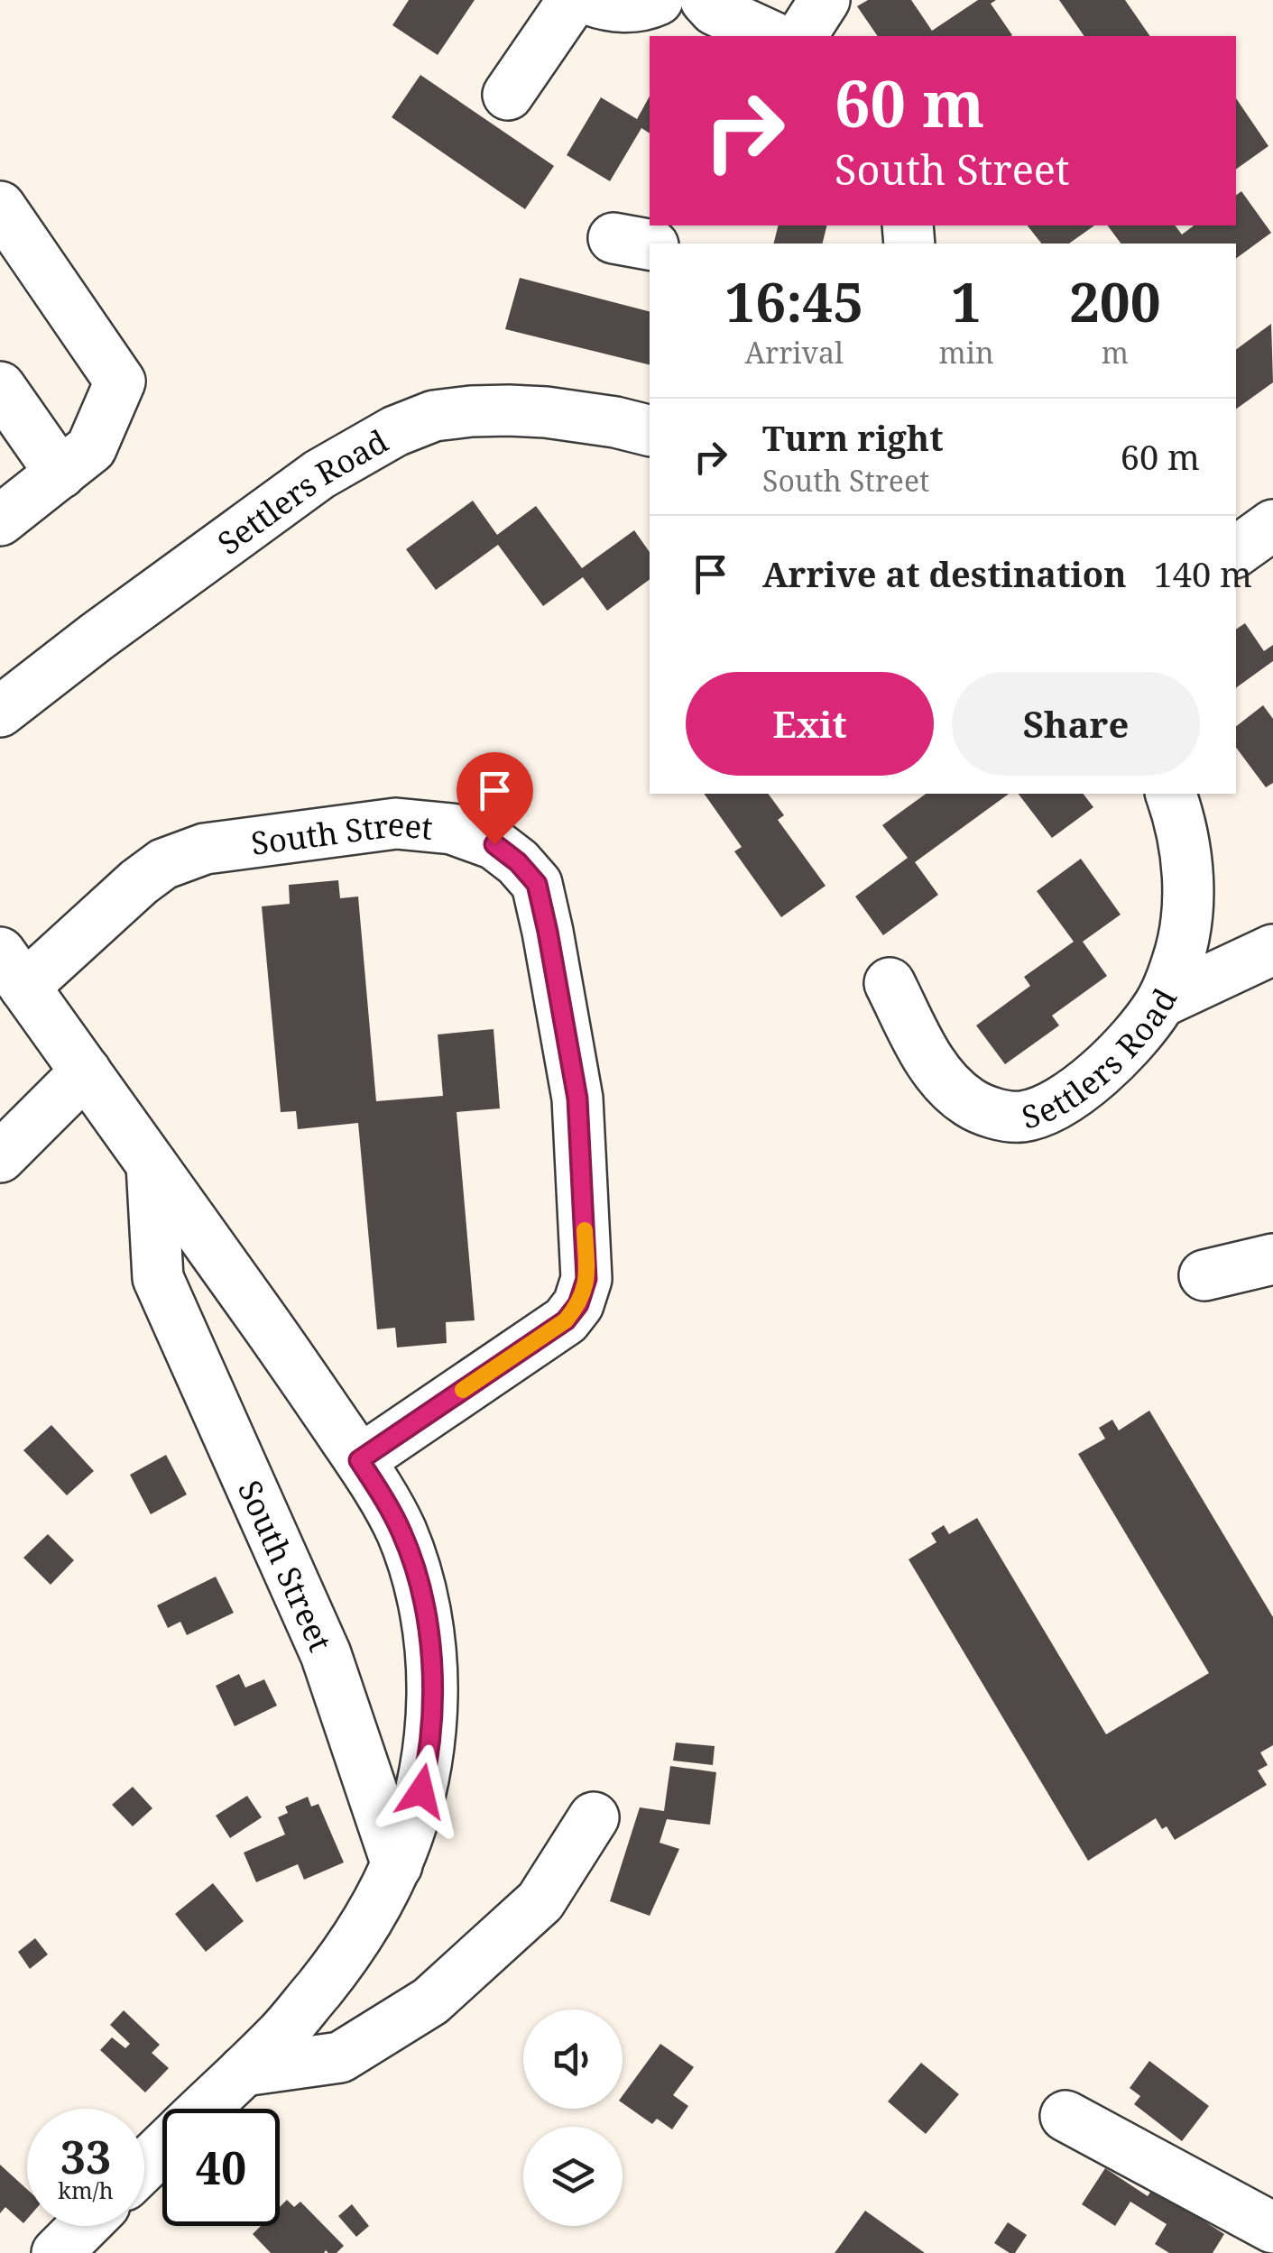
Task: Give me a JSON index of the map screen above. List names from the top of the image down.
{
  "streets": {
    "street": ["Settlers Road", "South Street"]
  },
  "page": {
    "turn": ["60 m", "South Street"],
    "eta": [
      "16:45",
      "Arrival",
      "1",
      "min",
      "200",
      "m"
    ],
    "list": [
      {
        "name": "Turn right",
        "note": "South Street",
        "value": "60 m"
      },
      {
        "name": "Arrive at destination",
        "value": "140 m"
      }
    ],
    "buttons": ["Exit", "Share"],
    "speed": "33 km/h",
    "limit": "40"
  }
}
